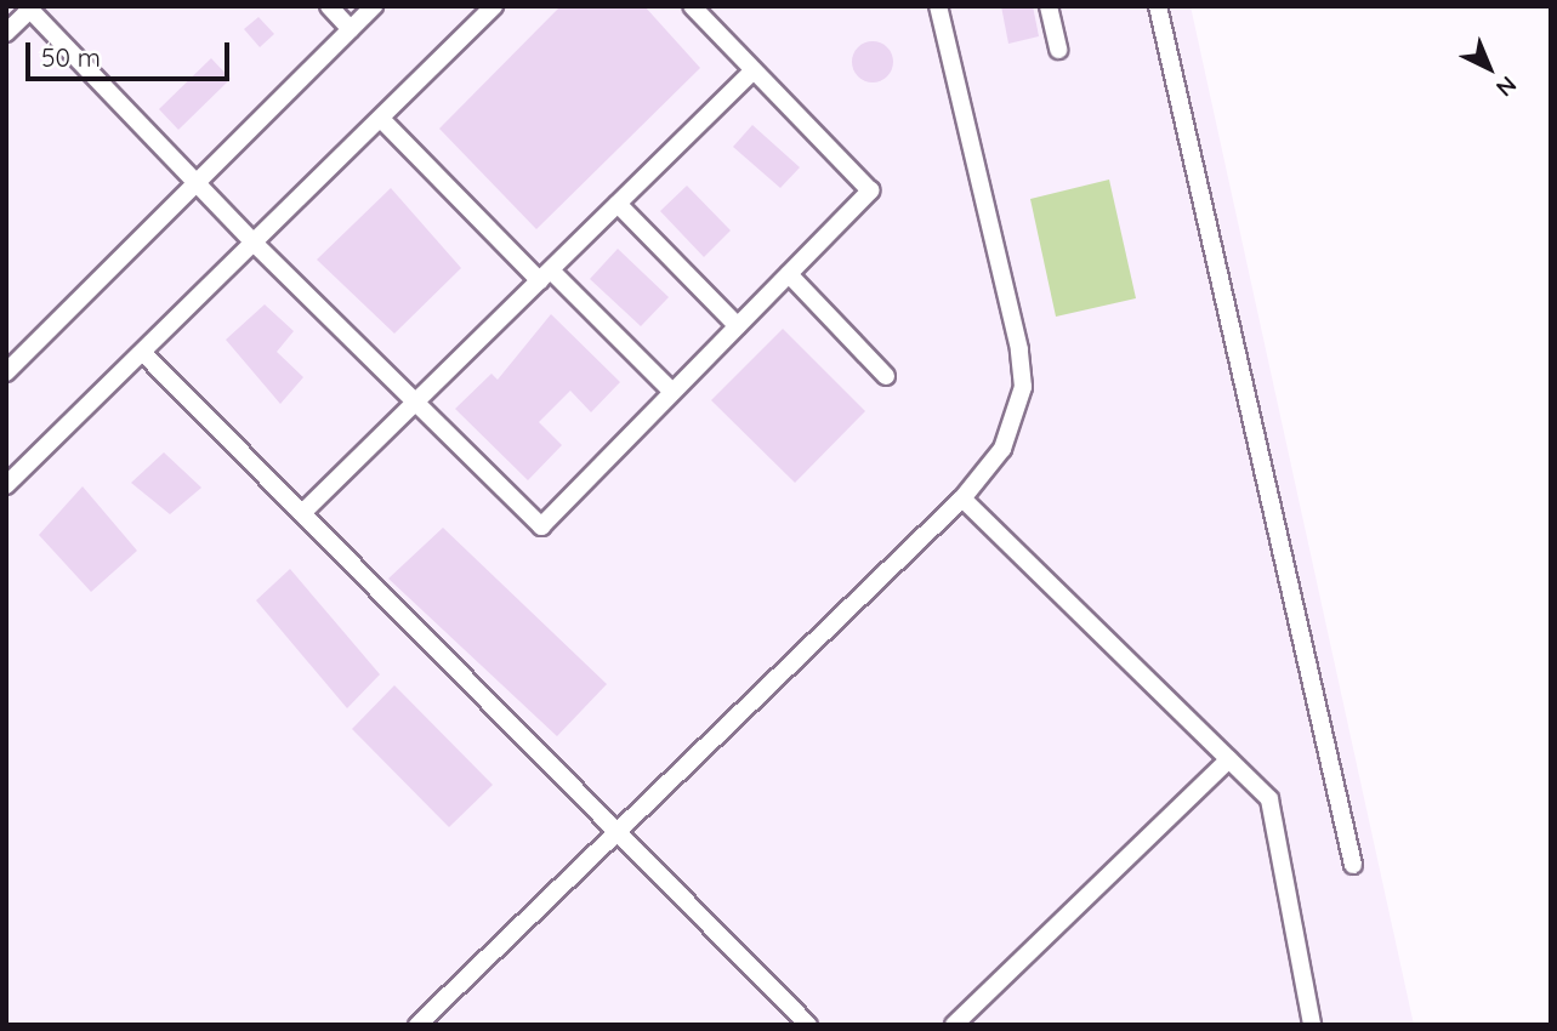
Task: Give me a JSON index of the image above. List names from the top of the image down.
{
  "scale_bar": "50 m",
  "north": "bottom right"
}
